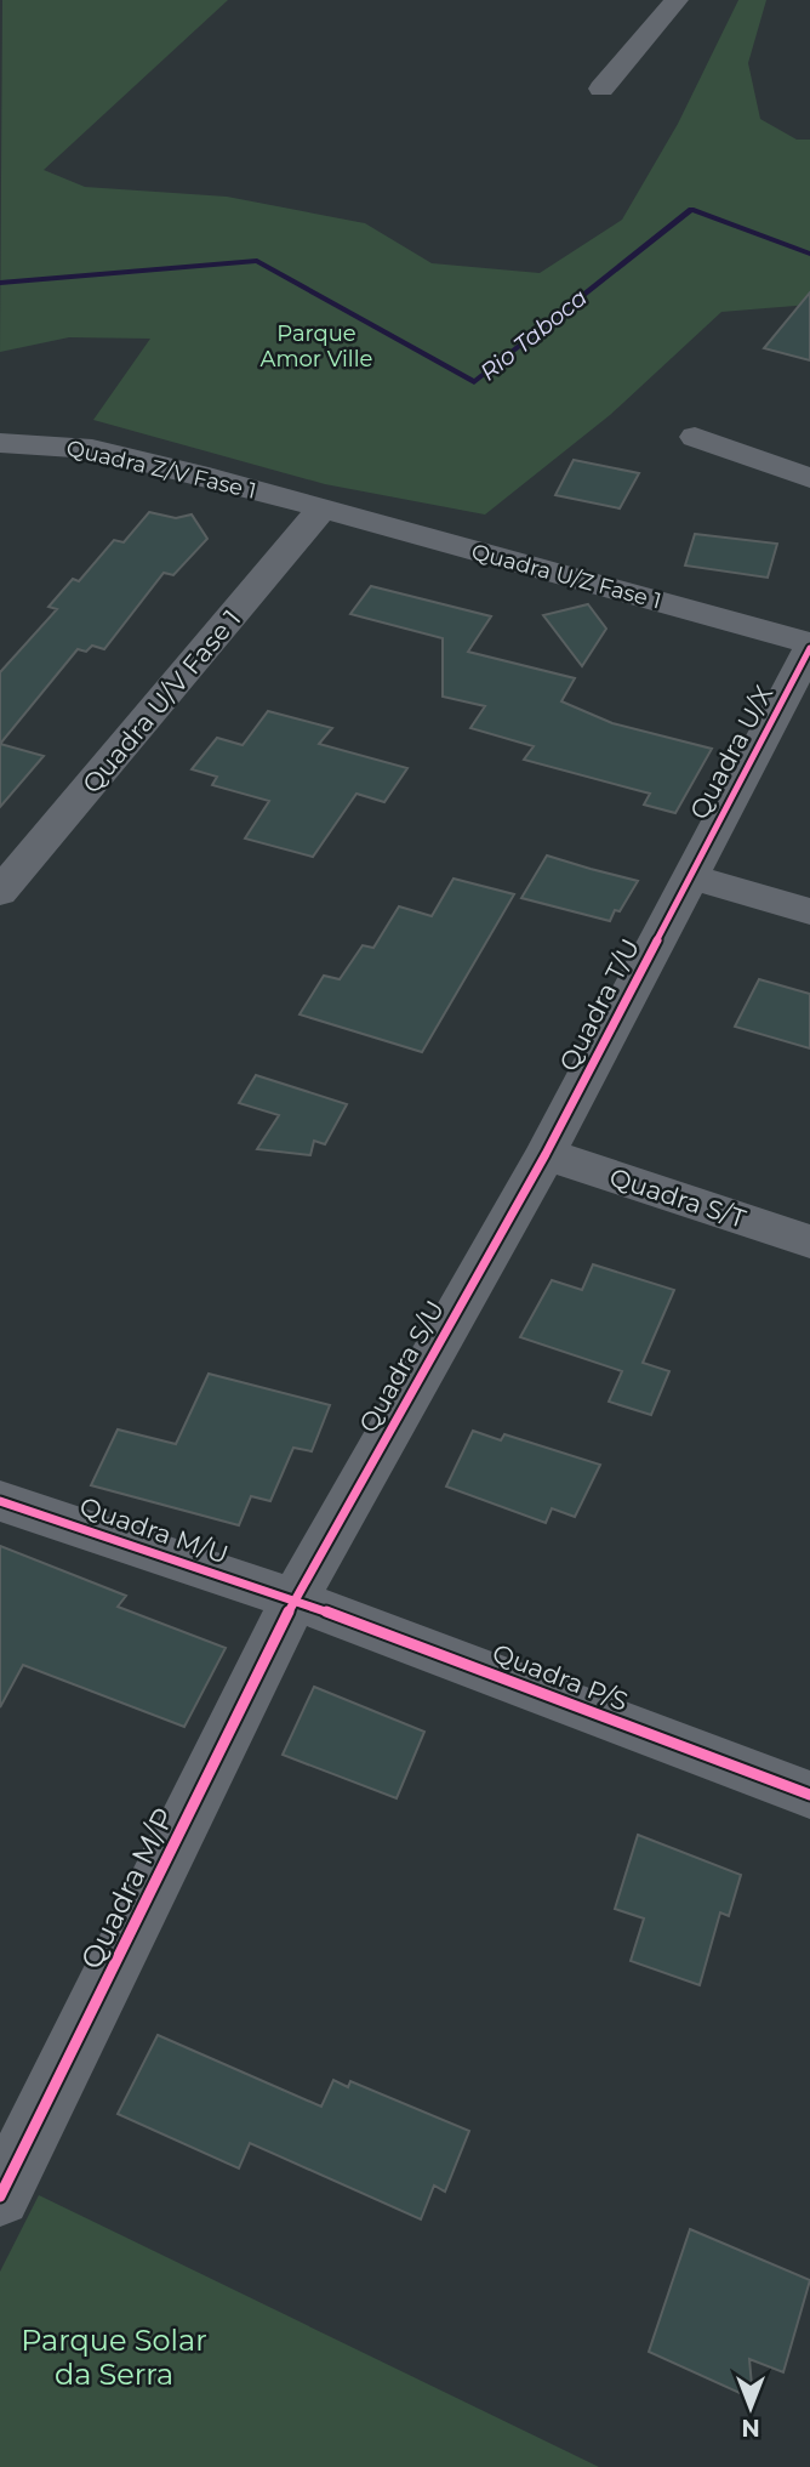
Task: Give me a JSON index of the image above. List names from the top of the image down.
{
  "streets": {
    "street": [
      "Quadra Z/V Fase 1",
      "Quadra U/Z Fase 1",
      "Quadra U/V Fase 1",
      "Quadra U/X",
      "Quadra T/U",
      "Quadra S/T",
      "Quadra S/U",
      "Quadra M/U",
      "Quadra P/S",
      "Quadra M/P"
    ]
  },
  "crossings": [
    ["Quadra Z/V Fase 1", "Quadra U/Z Fase 1"],
    ["Quadra Z/V Fase 1", "Quadra U/V Fase 1"],
    ["Quadra U/Z Fase 1", "Quadra U/V Fase 1"],
    ["Quadra U/Z Fase 1", "Quadra U/X"],
    ["Quadra U/X", "Quadra T/U"],
    ["Quadra T/U", "Quadra S/T"],
    ["Quadra T/U", "Quadra S/U"],
    ["Quadra S/T", "Quadra S/U"],
    ["Quadra S/U", "Quadra M/U"],
    ["Quadra S/U", "Quadra P/S"],
    ["Quadra S/U", "Quadra M/P"],
    ["Quadra M/U", "Quadra P/S"],
    ["Quadra M/U", "Quadra M/P"],
    ["Quadra P/S", "Quadra M/P"]
  ],
  "water": ["Rio Taboca"],
  "parks": ["Parque Amor Ville", "Parque Solar da Serra"],
  "north": "bottom"
}
